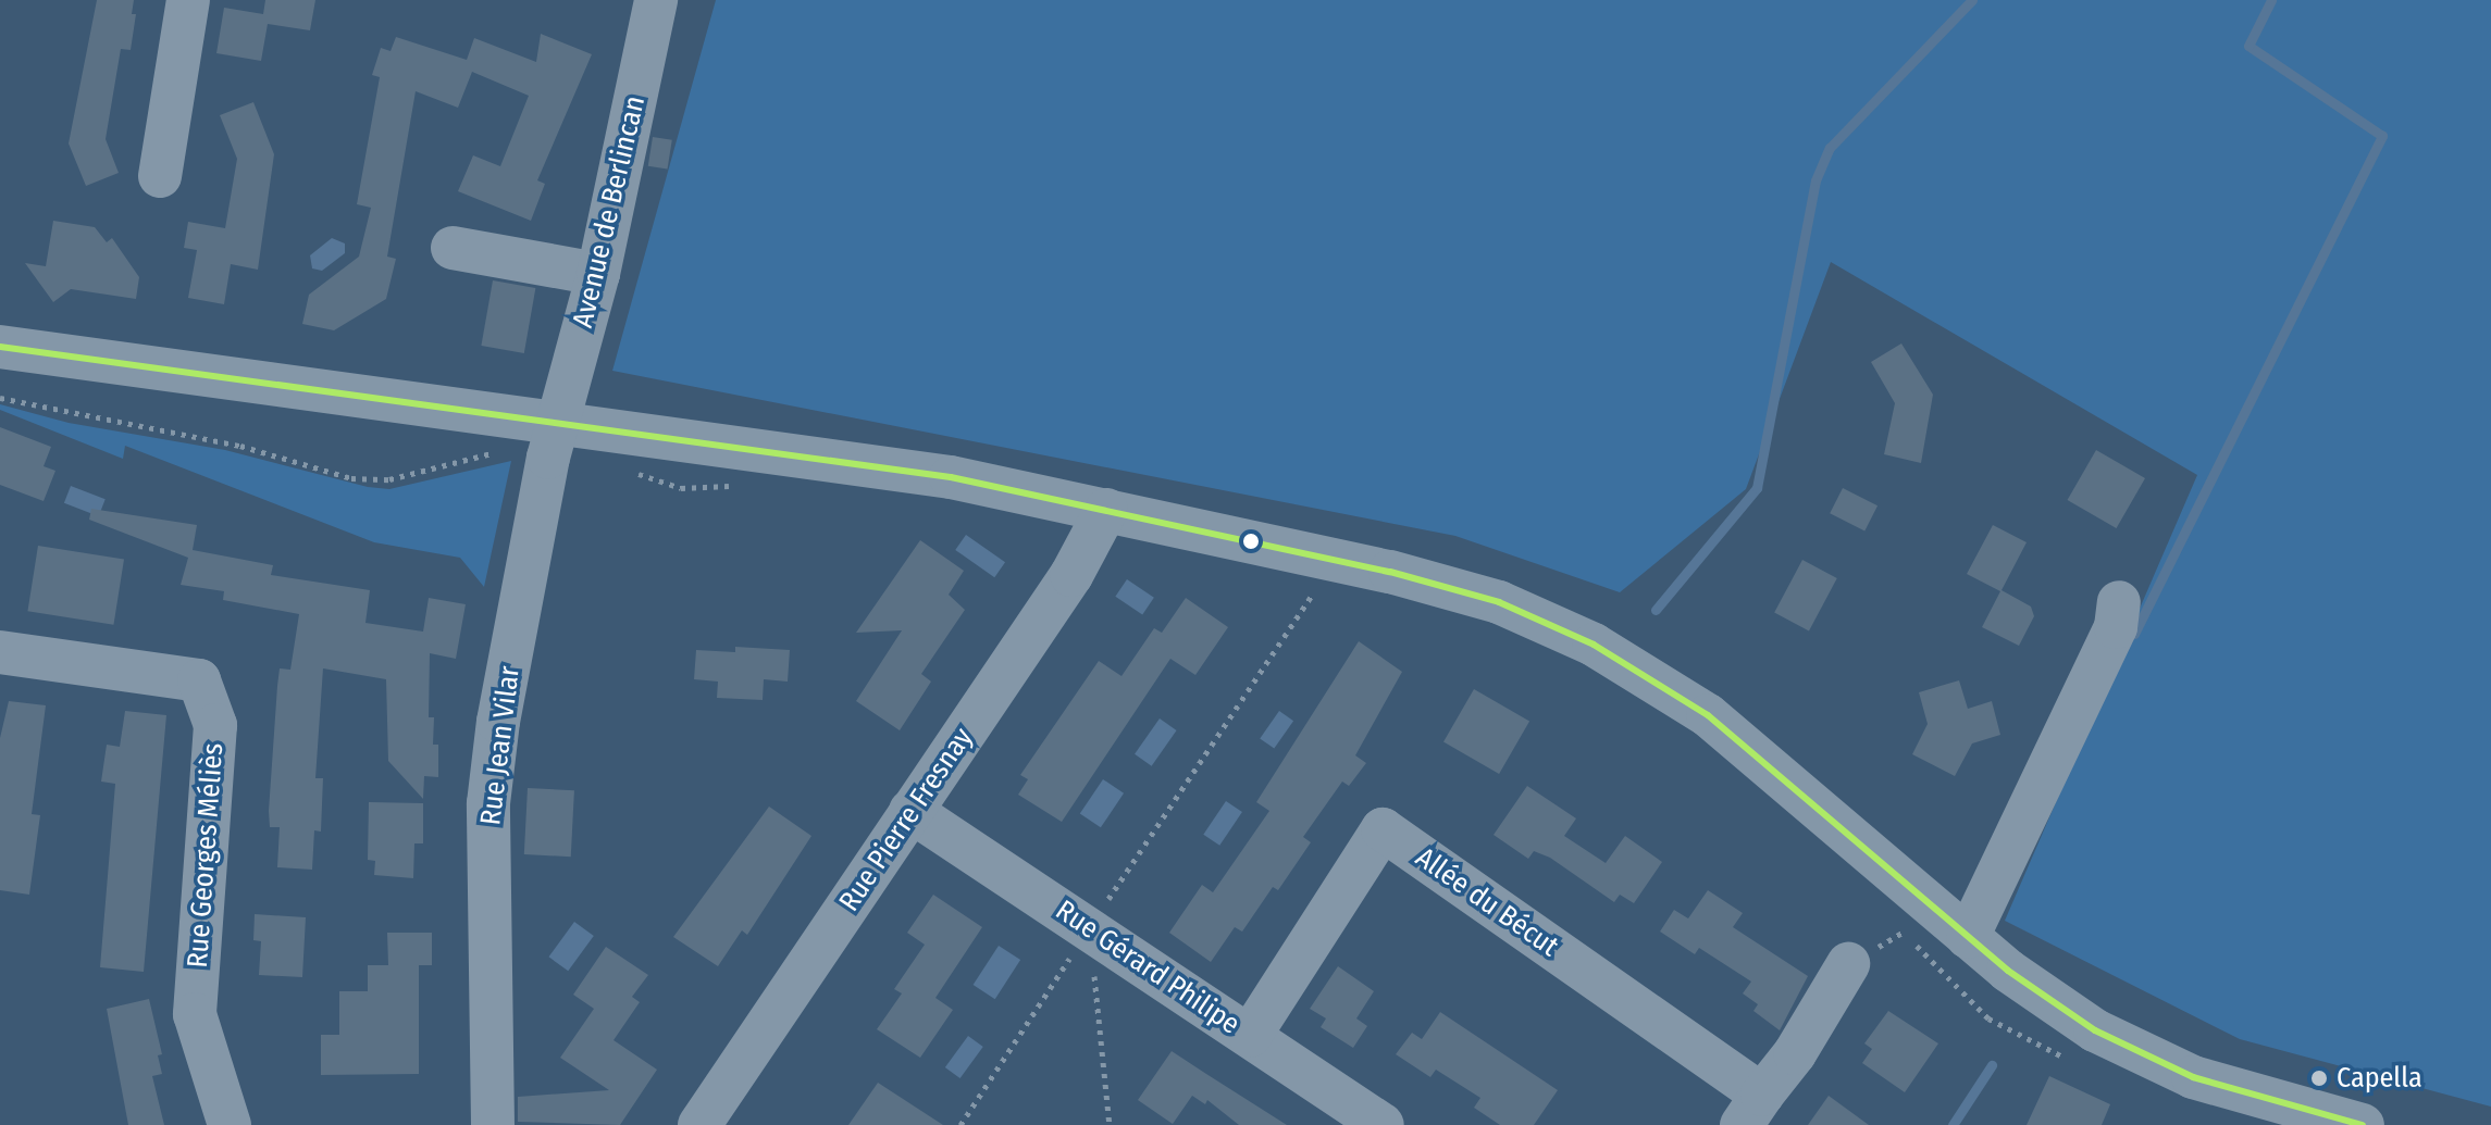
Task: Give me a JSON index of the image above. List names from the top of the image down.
{
  "streets": {
    "street": [
      "Avenue de Berlincan",
      "Rue Jean Vilar",
      "Rue Pierre Fresnay",
      "Rue Georges Méliès",
      "Allée du Bécut",
      "Rue Gérard Philipe"
    ]
  },
  "crossings": [
    ["Avenue de Berlincan", "Rue Jean Vilar"],
    ["Rue Pierre Fresnay", "Rue Gérard Philipe"],
    ["Allée du Bécut", "Rue Gérard Philipe"]
  ],
  "places": ["Capella"]
}
